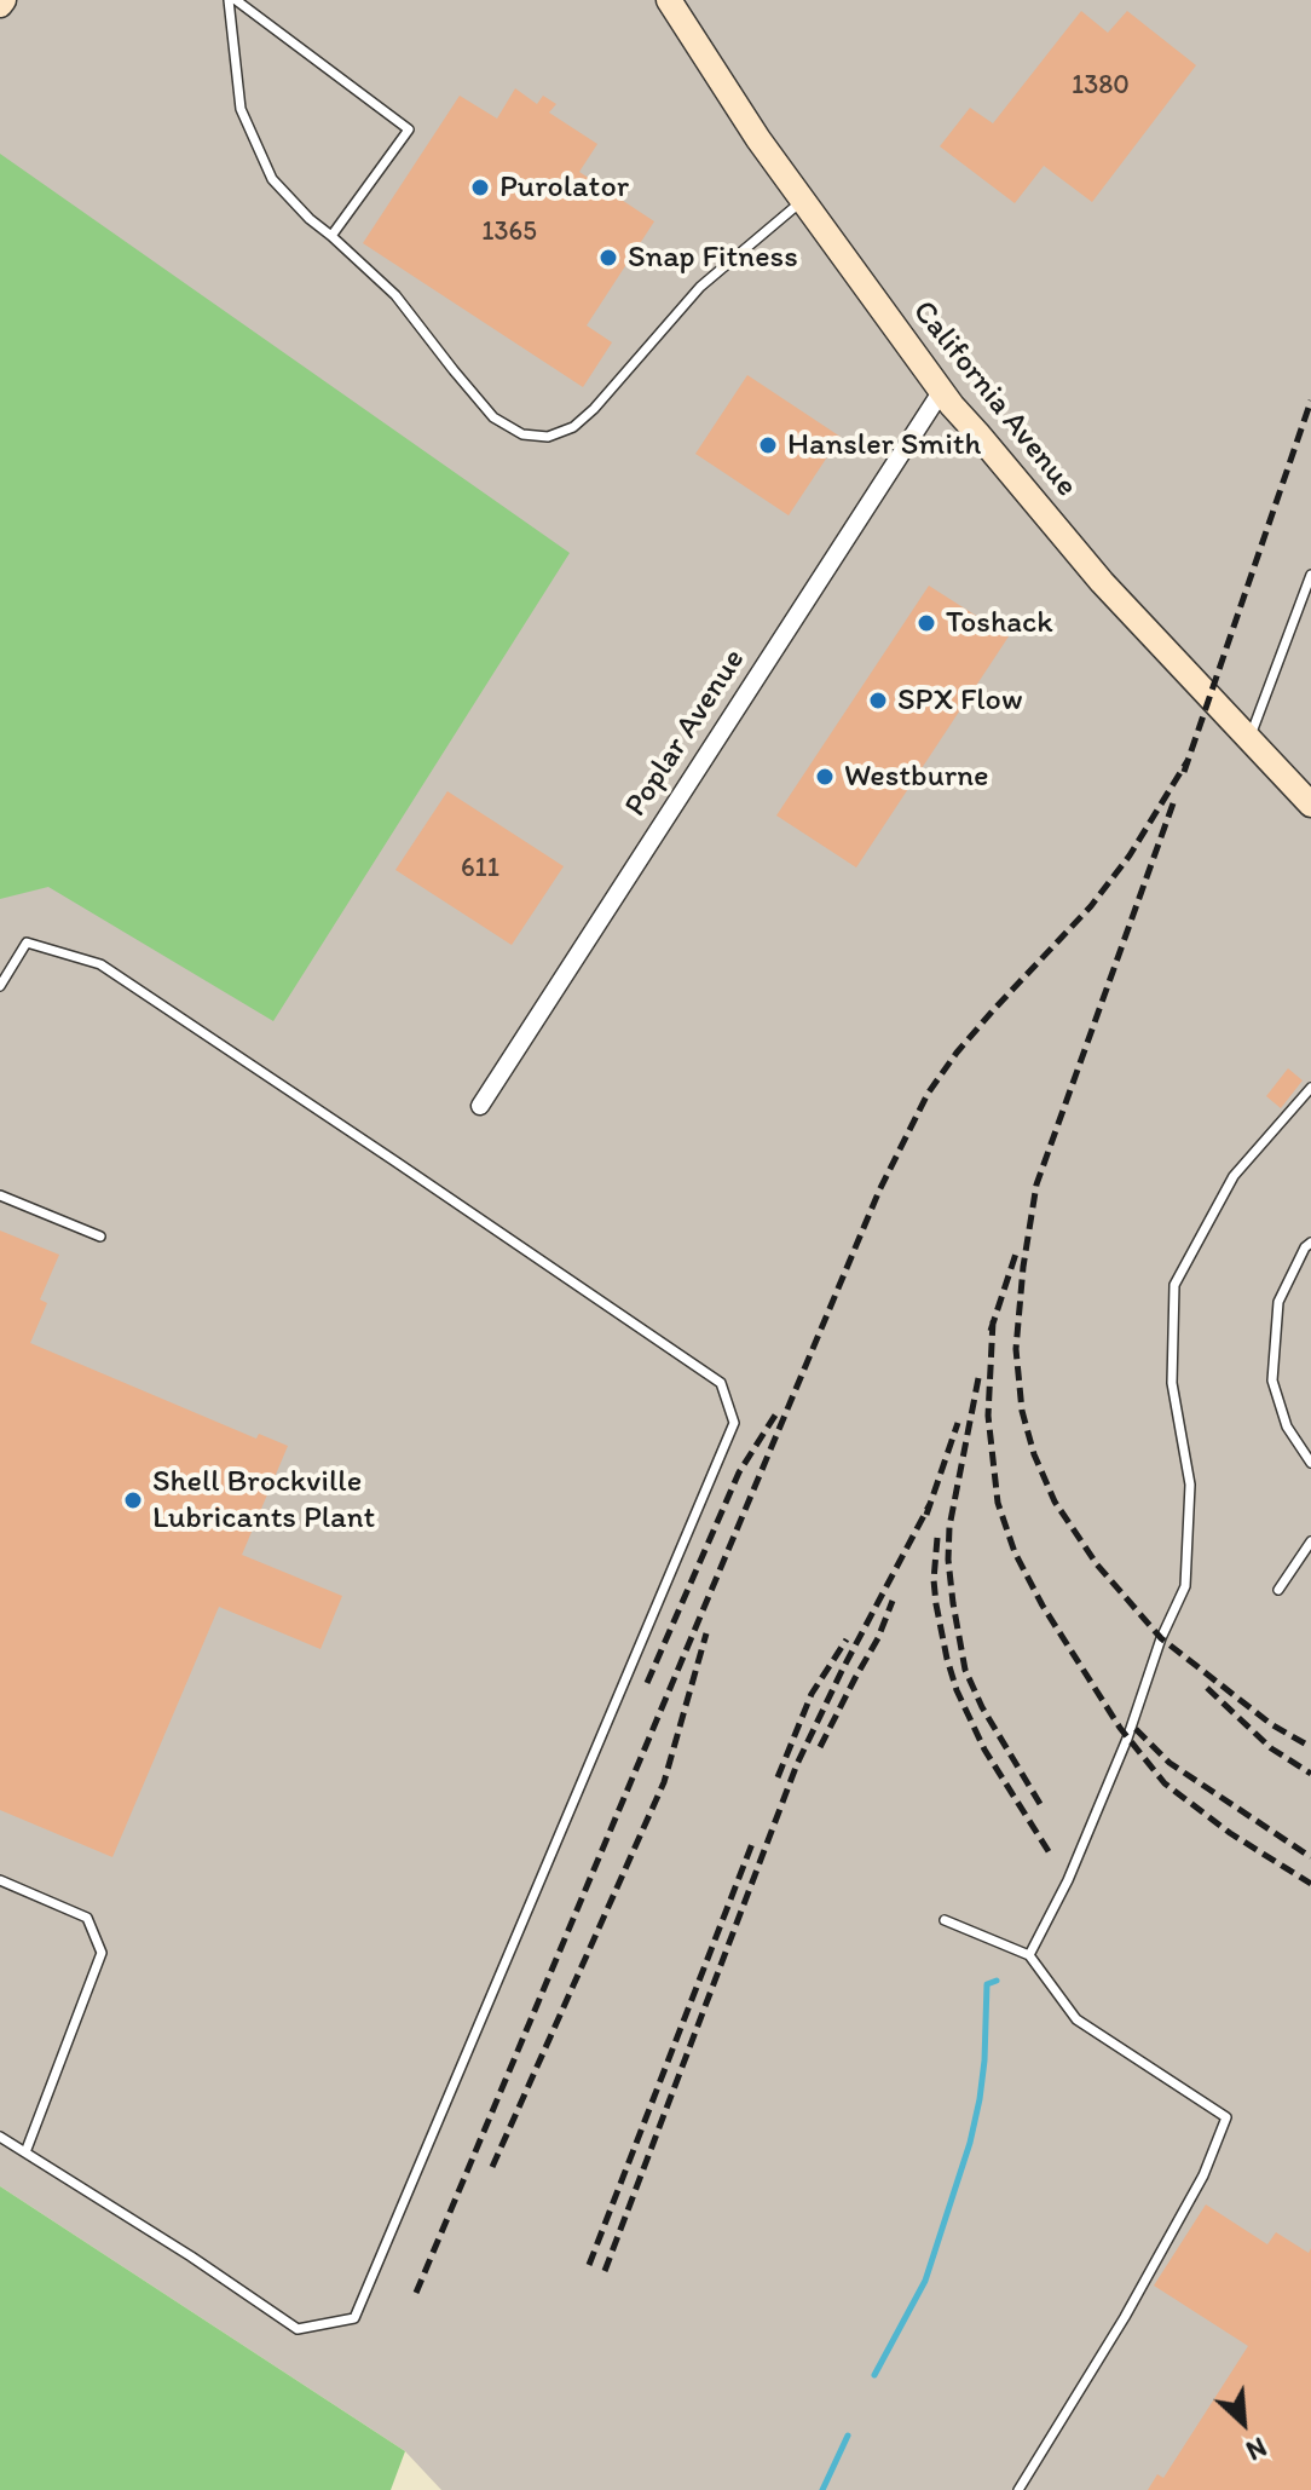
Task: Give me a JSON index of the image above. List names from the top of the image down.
{
  "streets": {
    "street": ["California Avenue", "Poplar Avenue"]
  },
  "crossings": [
    ["California Avenue", "Poplar Avenue"]
  ],
  "places": [
    "Purolator",
    "Snap Fitness",
    "Hansler Smith",
    "Toshack",
    "SPX Flow",
    "Westburne",
    "Shell Brockville Lubricants Plant"
  ],
  "house_numbers": ["1380", "1365", "611"],
  "north": "bottom right"
}
